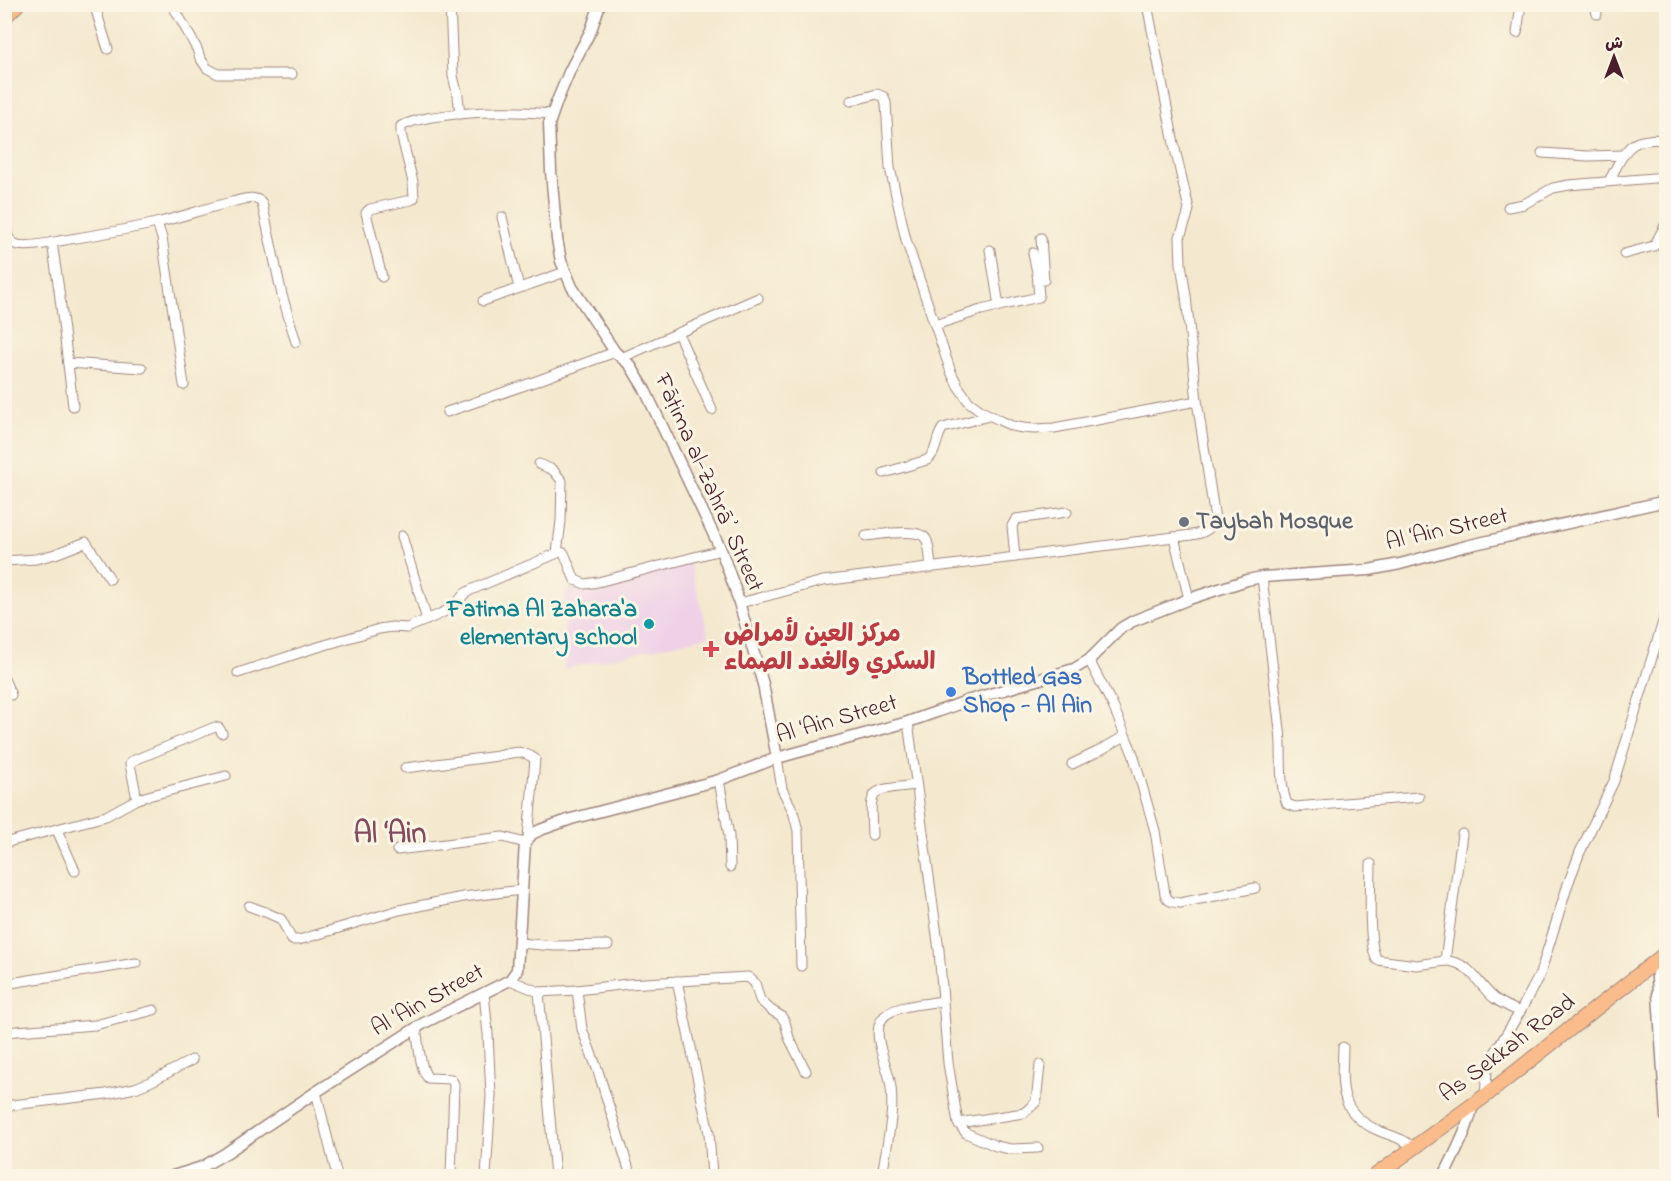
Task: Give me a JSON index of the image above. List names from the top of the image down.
{
  "streets": {
    "main road": ["As Sekkah Road"],
    "street": ["Fāṭima al-Zahrāʾ Street", "Al ‘Ain Street"]
  },
  "crossings": [
    ["Fāṭima al-Zahrāʾ Street", "Al ‘Ain Street"]
  ],
  "districts": ["Al ‘Ain"],
  "places": {
    "other": ["Taybah Mosque", "Fatima Al Zahara'a elementary school", "Bottled Gas Shop - Al Ain"],
    "health": ["مركز العين لأمراض السكري والغدد الصماء"]
  },
  "north": "top"
}
